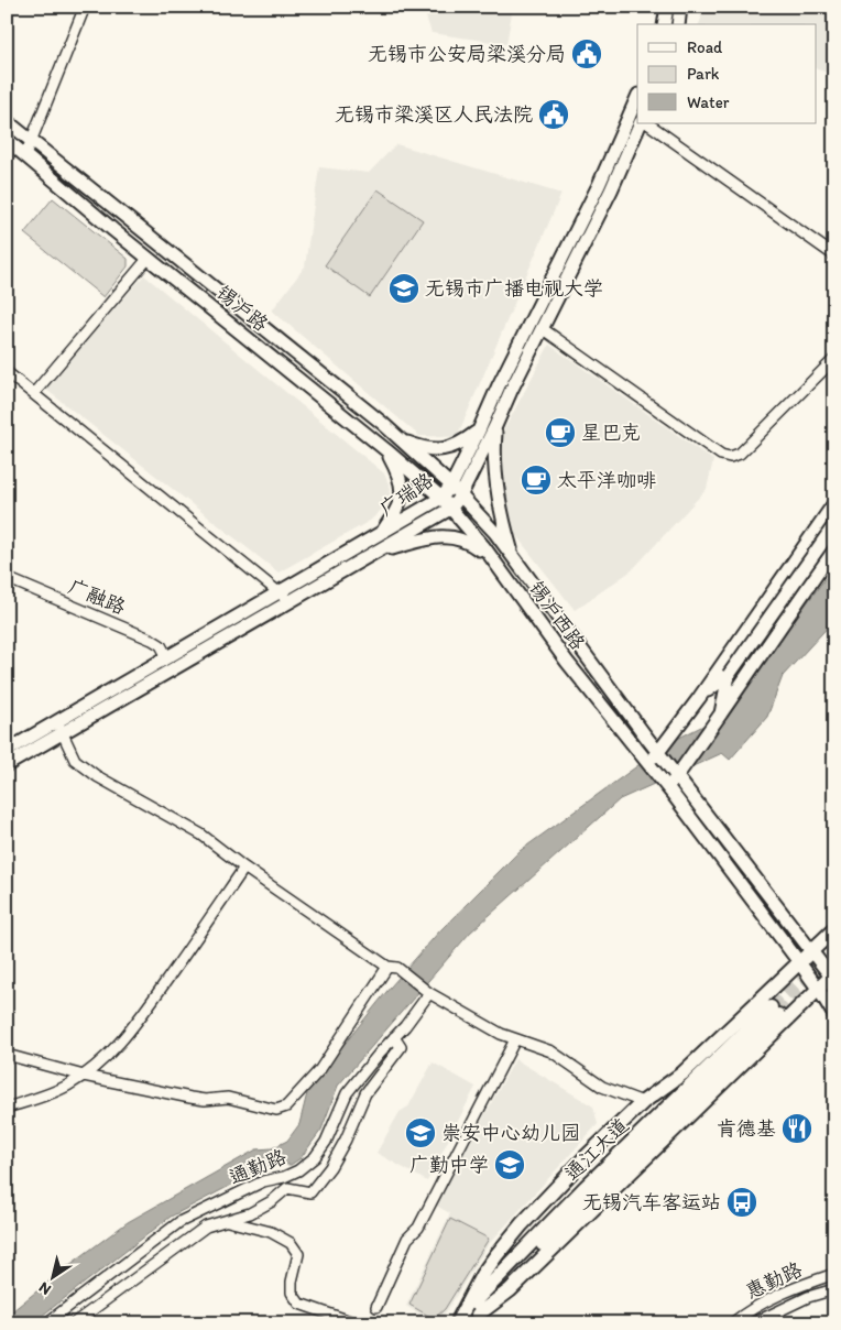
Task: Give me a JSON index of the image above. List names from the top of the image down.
{
  "streets": {
    "highway": ["通江大道"],
    "main road": ["锡沪路", "广瑞路", "锡沪西路"],
    "street": ["广融路", "通勤路", "惠勤路"]
  },
  "crossings": [
    ["锡沪路", "广瑞路"],
    ["锡沪路", "锡沪西路"],
    ["广瑞路", "广融路"],
    ["广瑞路", "锡沪西路"]
  ],
  "places": {
    "public building": ["无锡市公安局梁溪分局", "无锡市梁溪区人民法院"],
    "school or university": ["无锡市广播电视大学", "崇安中心幼儿园", "广勤中学"],
    "cafe": ["星巴克", "太平洋咖啡"],
    "restaurant": ["肯德基"],
    "bus stop": ["无锡汽车客运站"]
  },
  "legend": ["Road", "Park", "Water"],
  "north": "bottom left"
}
